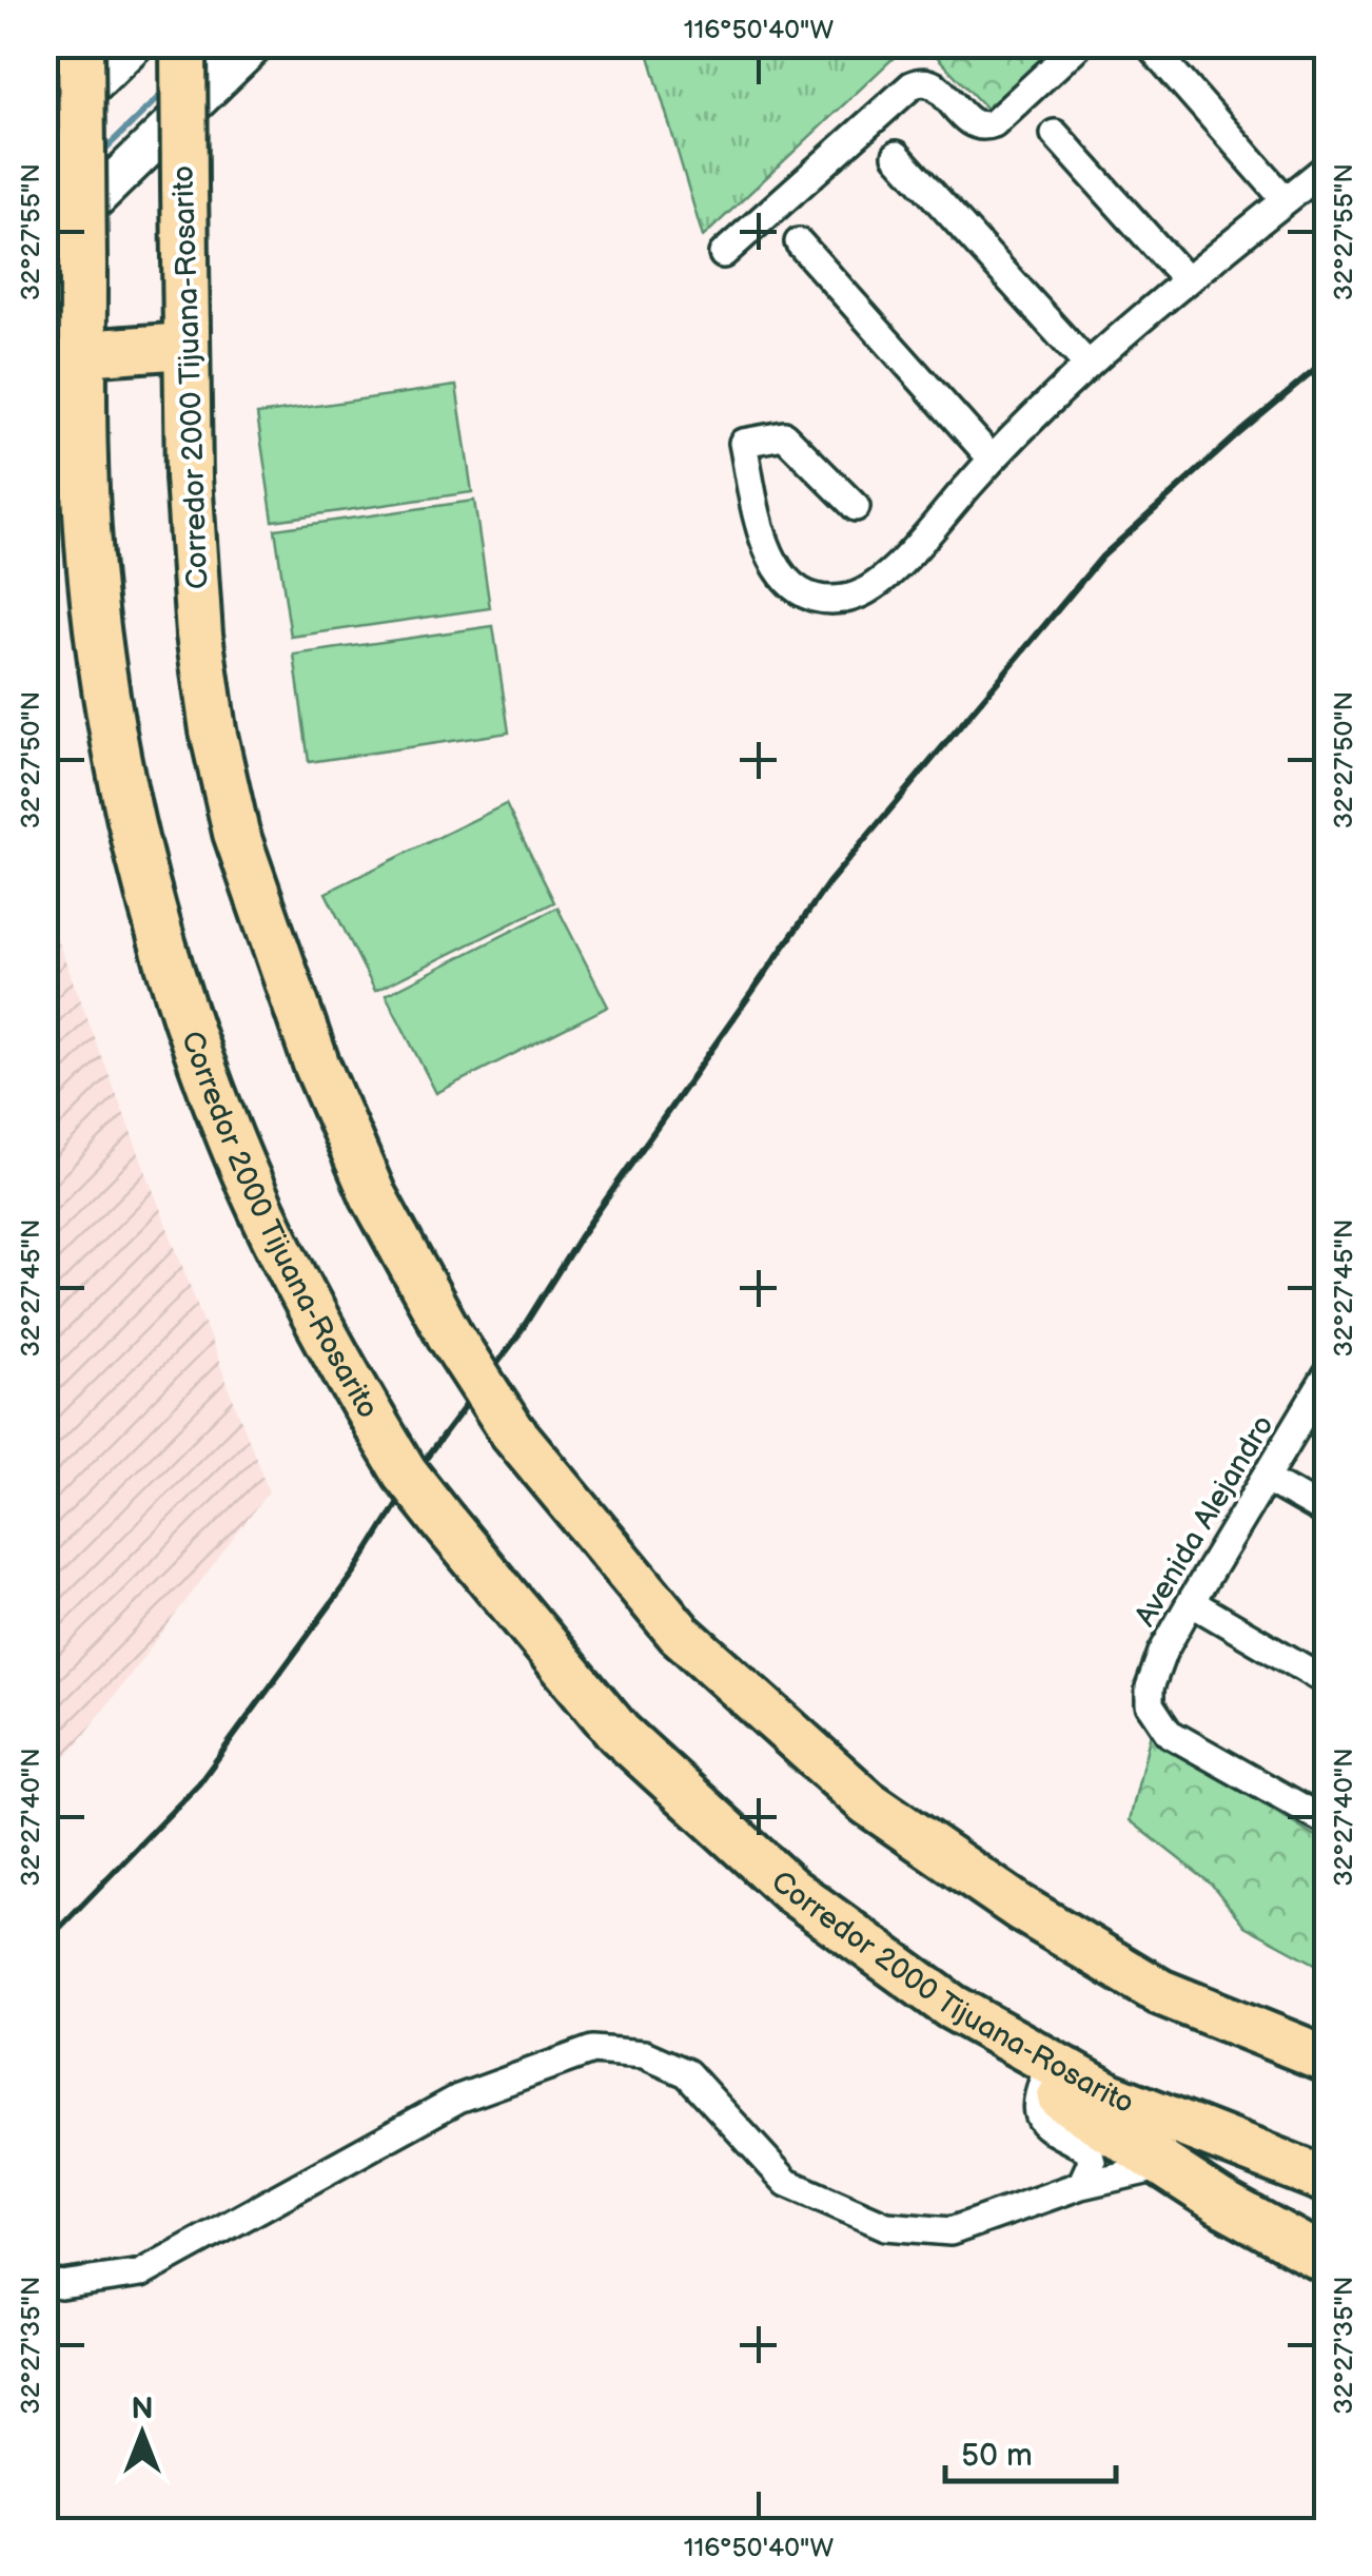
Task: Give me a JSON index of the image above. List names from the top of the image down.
{
  "streets": {
    "highway": ["Corredor 2000 Tijuana-Rosarito"],
    "street": ["Avenida Alejandro"]
  },
  "scale_bar": "50 m",
  "north": "top",
  "coordinates": [
    "116°50'40\"W",
    "32°27'55\"N",
    "32°27'50\"N",
    "32°27'45\"N",
    "32°27'40\"N",
    "32°27'35\"N"
  ]
}
